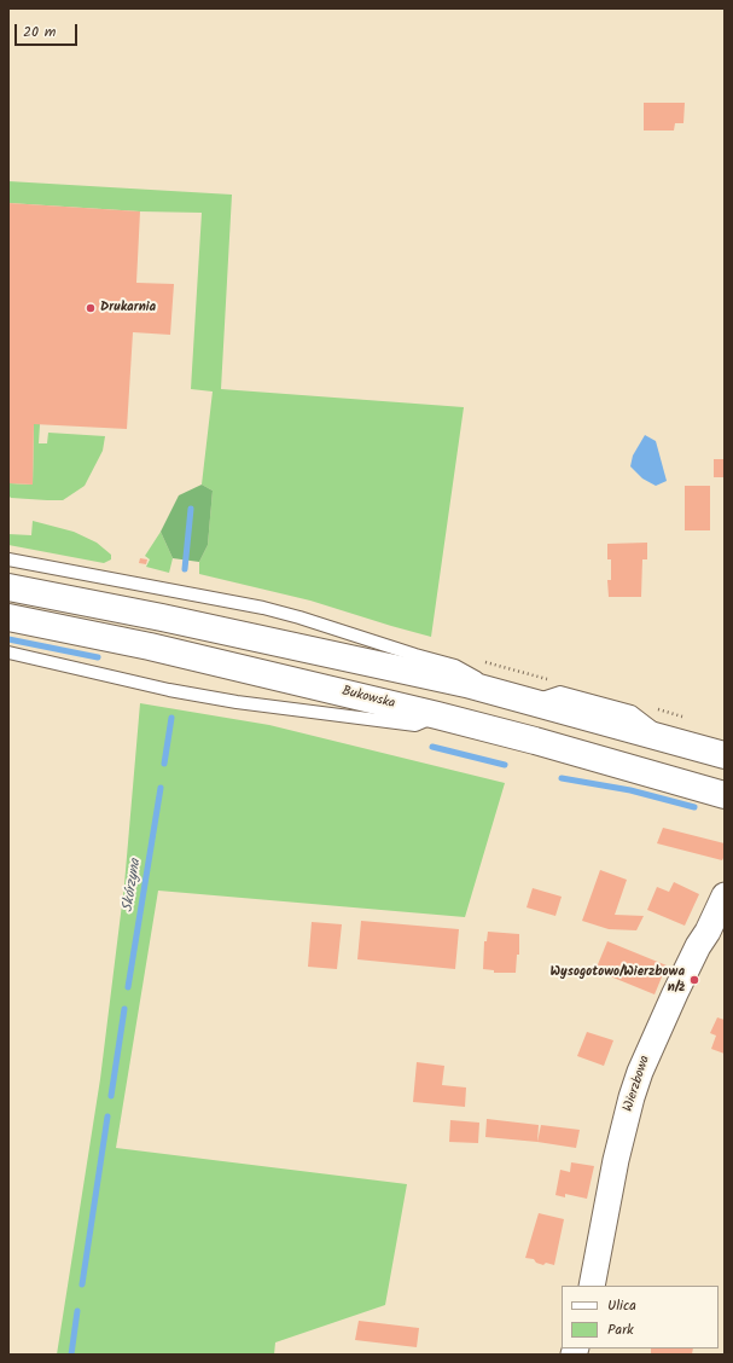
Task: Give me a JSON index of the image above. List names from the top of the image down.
{
  "streets": {
    "main road": ["Bukowska"],
    "street": ["Wierzbowa"]
  },
  "water": ["Skórzyna"],
  "places": ["Drukarnia", "Wysogotowo/Wierzbowa n/ż"],
  "legend": ["Ulica", "Park"],
  "scale_bar": "20 m"
}
